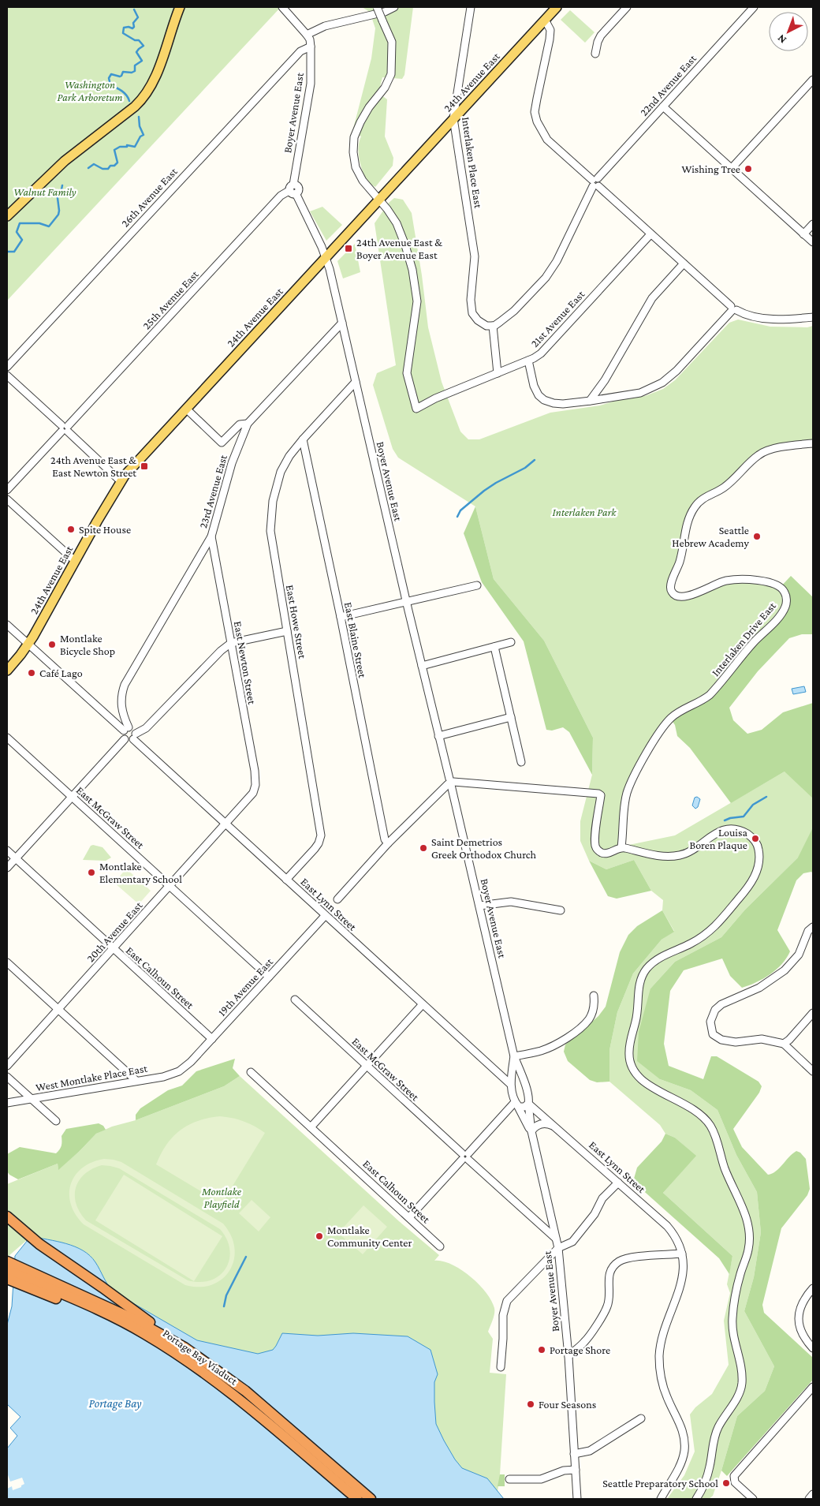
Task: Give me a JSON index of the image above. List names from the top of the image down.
{
  "streets": {
    "highway": ["Portage Bay Viaduct"],
    "main road": ["24th Avenue East"],
    "street": [
      "22nd Avenue East",
      "Boyer Avenue East",
      "Interlaken Place East",
      "26th Avenue East",
      "25th Avenue East",
      "21st Avenue East",
      "23rd Avenue East",
      "East Howe Street",
      "Interlaken Drive East",
      "East Blaine Street",
      "East Newton Street",
      "East McGraw Street",
      "East Lynn Street",
      "20th Avenue East",
      "East Calhoun Street",
      "19th Avenue East",
      "West Montlake Place East"
    ]
  },
  "crossings": [
    ["24th Avenue East", "Boyer Avenue East"],
    ["24th Avenue East", "Interlaken Place East"],
    ["24th Avenue East", "21st Avenue East"],
    ["22nd Avenue East", "Interlaken Place East"],
    ["Boyer Avenue East", "26th Avenue East"],
    ["Boyer Avenue East", "25th Avenue East"],
    ["Boyer Avenue East", "23rd Avenue East"],
    ["Boyer Avenue East", "East Howe Street"],
    ["Boyer Avenue East", "East McGraw Street"],
    ["Boyer Avenue East", "East Lynn Street"],
    ["23rd Avenue East", "East Newton Street"],
    ["23rd Avenue East", "East Lynn Street"],
    ["East Howe Street", "East Blaine Street"],
    ["East Howe Street", "East Lynn Street"],
    ["East Newton Street", "20th Avenue East"],
    ["East McGraw Street", "20th Avenue East"],
    ["East McGraw Street", "19th Avenue East"],
    ["East Lynn Street", "20th Avenue East"],
    ["East Lynn Street", "19th Avenue East"],
    ["20th Avenue East", "East Calhoun Street"],
    ["East Calhoun Street", "19th Avenue East"],
    ["19th Avenue East", "West Montlake Place East"]
  ],
  "water": ["Portage Bay"],
  "parks": [
    "Washington Park Arboretum",
    "Walnut Family",
    "Interlaken Park",
    "Montlake Playfield"
  ],
  "places": {
    "other": [
      "Wishing Tree",
      "Spite House",
      "Seattle Hebrew Academy",
      "Montlake Bicycle Shop",
      "Café Lago",
      "Louisa Boren Plaque",
      "Saint Demetrios Greek Orthodox Church",
      "Montlake Elementary School",
      "Montlake Community Center",
      "Portage Shore",
      "Four Seasons",
      "Seattle Preparatory School"
    ],
    "transit": ["24th Avenue East & Boyer Avenue East", "24th Avenue East & East Newton Street"]
  },
  "north": "bottom left"
}
